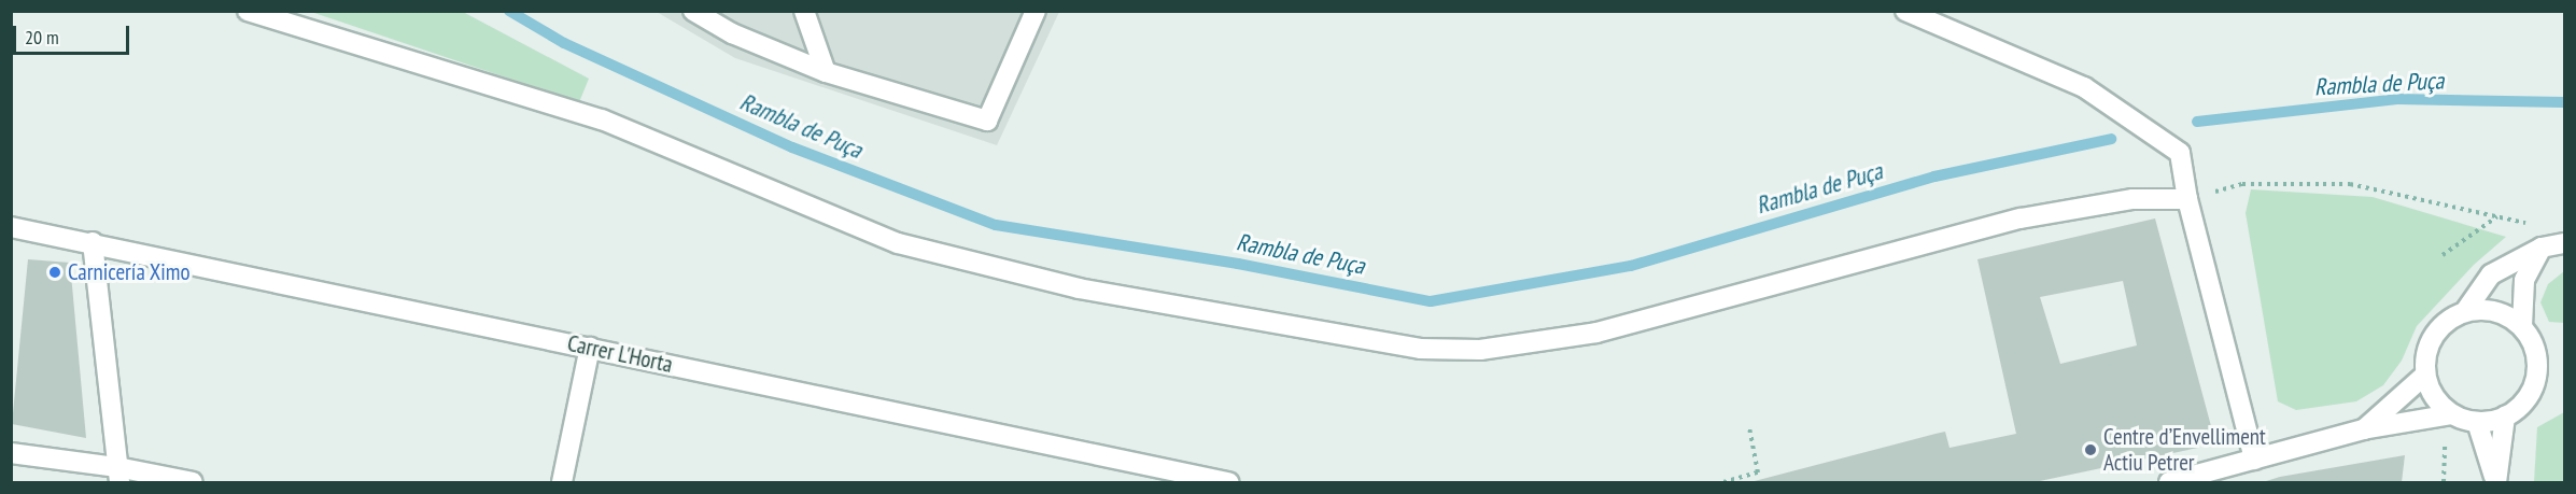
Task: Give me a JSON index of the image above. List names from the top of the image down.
{
  "streets": {
    "street": ["Carrer L'Horta"]
  },
  "water": ["Rambla de Puça"],
  "places": ["Carnicería Ximo", "Centre d’Envelliment Actiu Petrer"],
  "scale_bar": "20 m"
}
